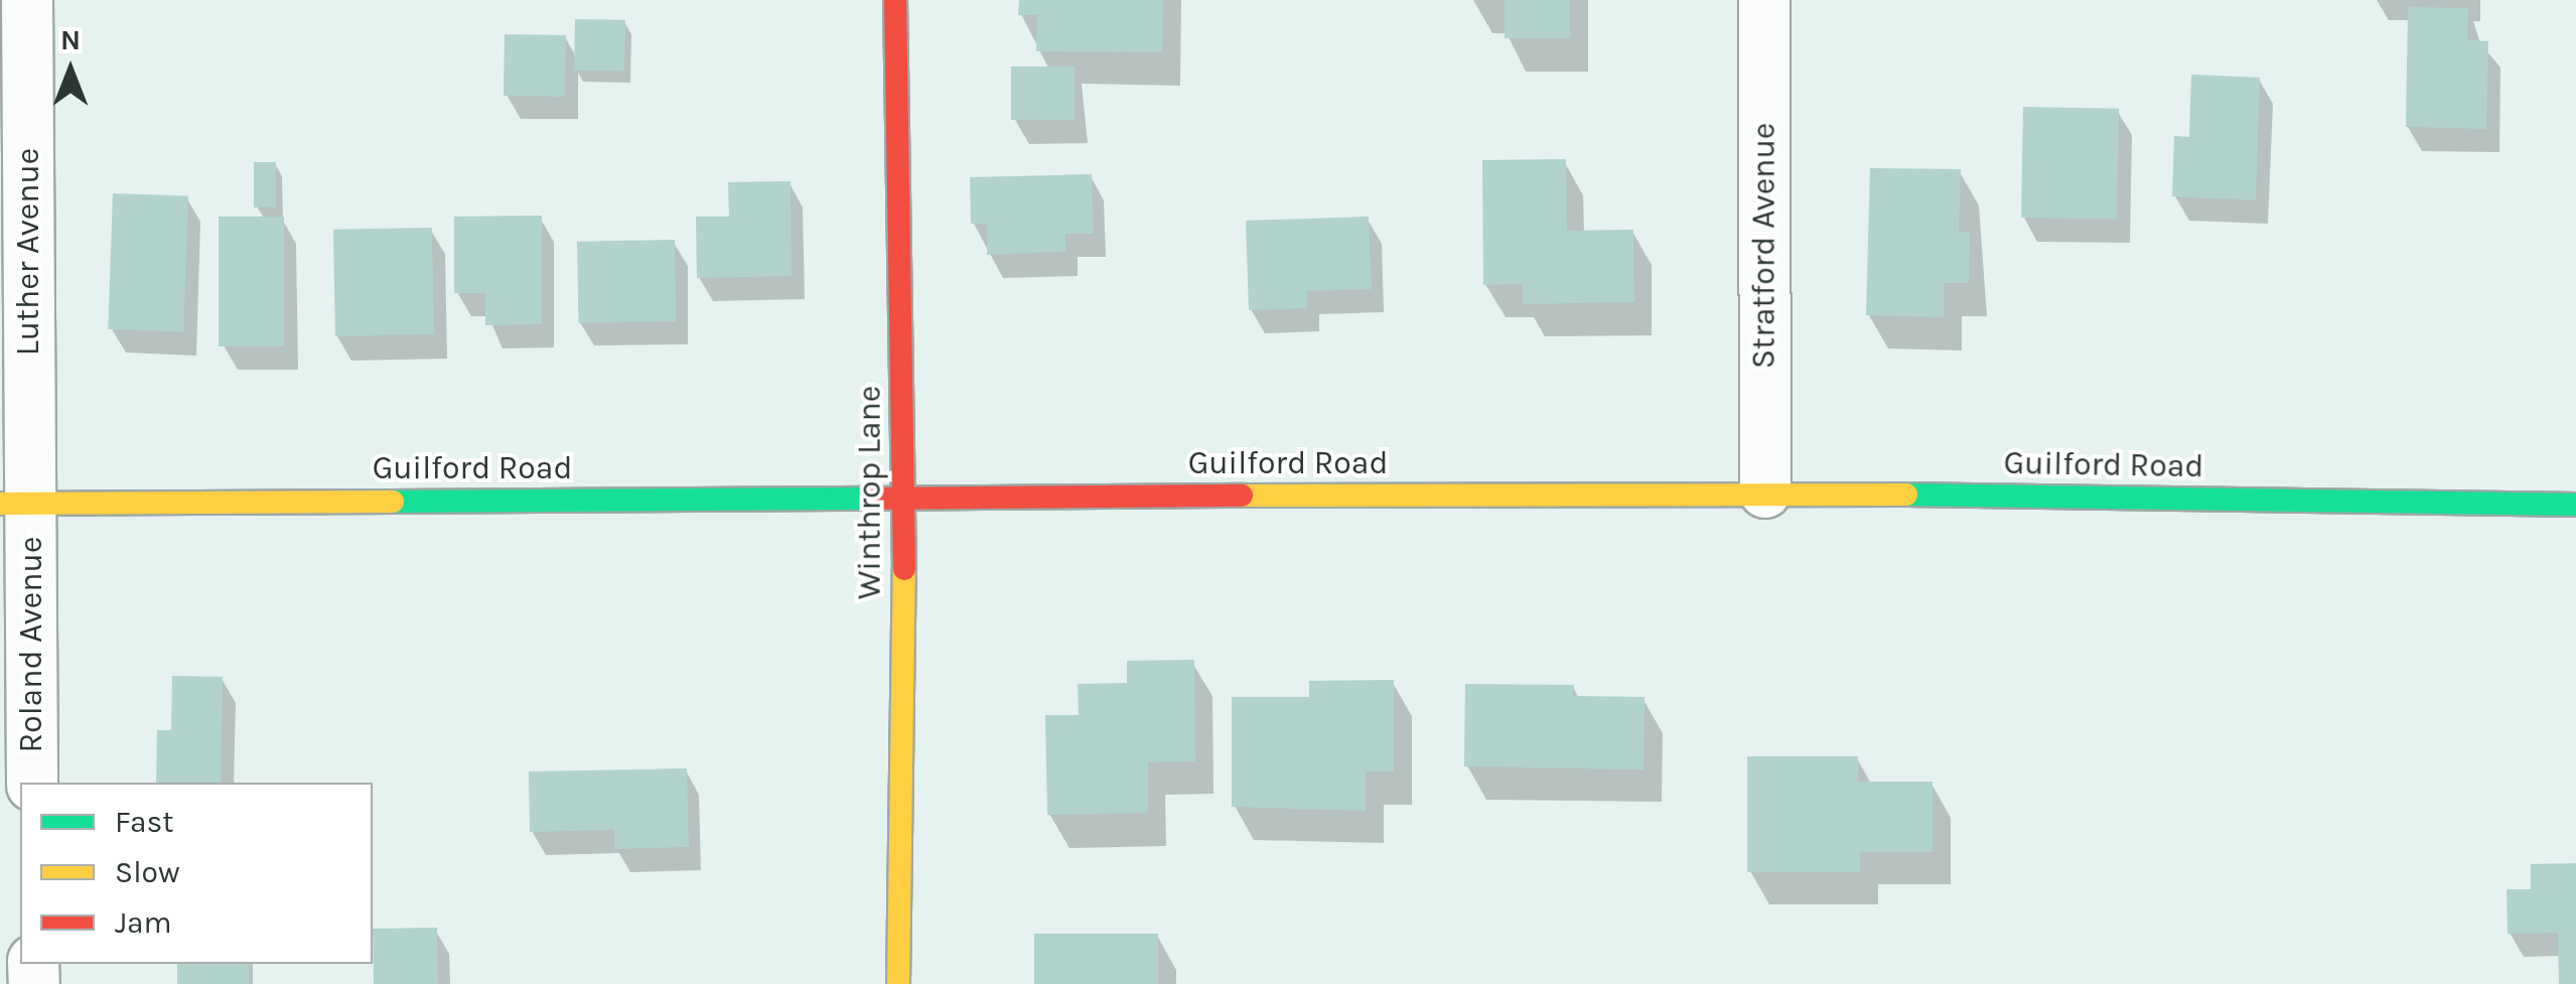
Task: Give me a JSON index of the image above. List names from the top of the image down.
{
  "streets": {
    "street": [
      "Stratford Avenue",
      "Luther Avenue",
      "Guilford Road",
      "Winthrop Lane",
      "Roland Avenue"
    ]
  },
  "crossings": [
    ["Stratford Avenue", "Guilford Road"],
    ["Luther Avenue", "Guilford Road"],
    ["Luther Avenue", "Roland Avenue"],
    ["Guilford Road", "Winthrop Lane"],
    ["Guilford Road", "Roland Avenue"]
  ],
  "legend": ["Fast", "Slow", "Jam"],
  "north": "top"
}
